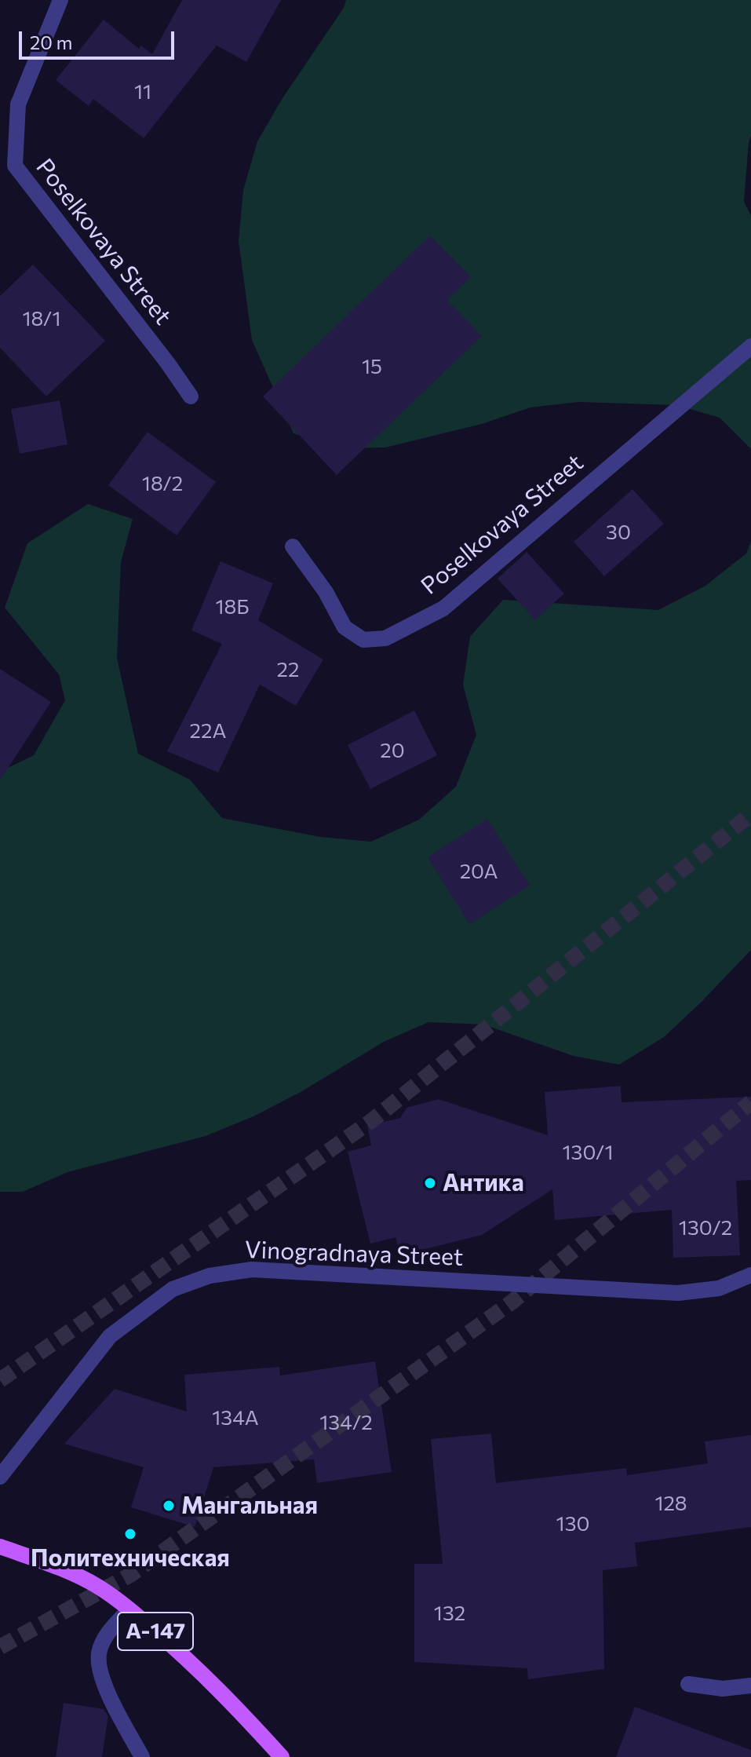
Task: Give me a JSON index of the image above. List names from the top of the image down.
{
  "streets": {
    "main road": ["А-147"],
    "street": ["Poselkovaya Street", "Vinogradnaya Street"]
  },
  "places": ["Антика", "Мангальная", "Политехническая"],
  "house_numbers": [
    "11",
    "18/1",
    "15",
    "18/2",
    "30",
    "18Б",
    "22",
    "22А",
    "20",
    "20А",
    "130/1",
    "130/2",
    "134А",
    "134/2",
    "128",
    "130",
    "132"
  ],
  "scale_bar": "20 m"
}
